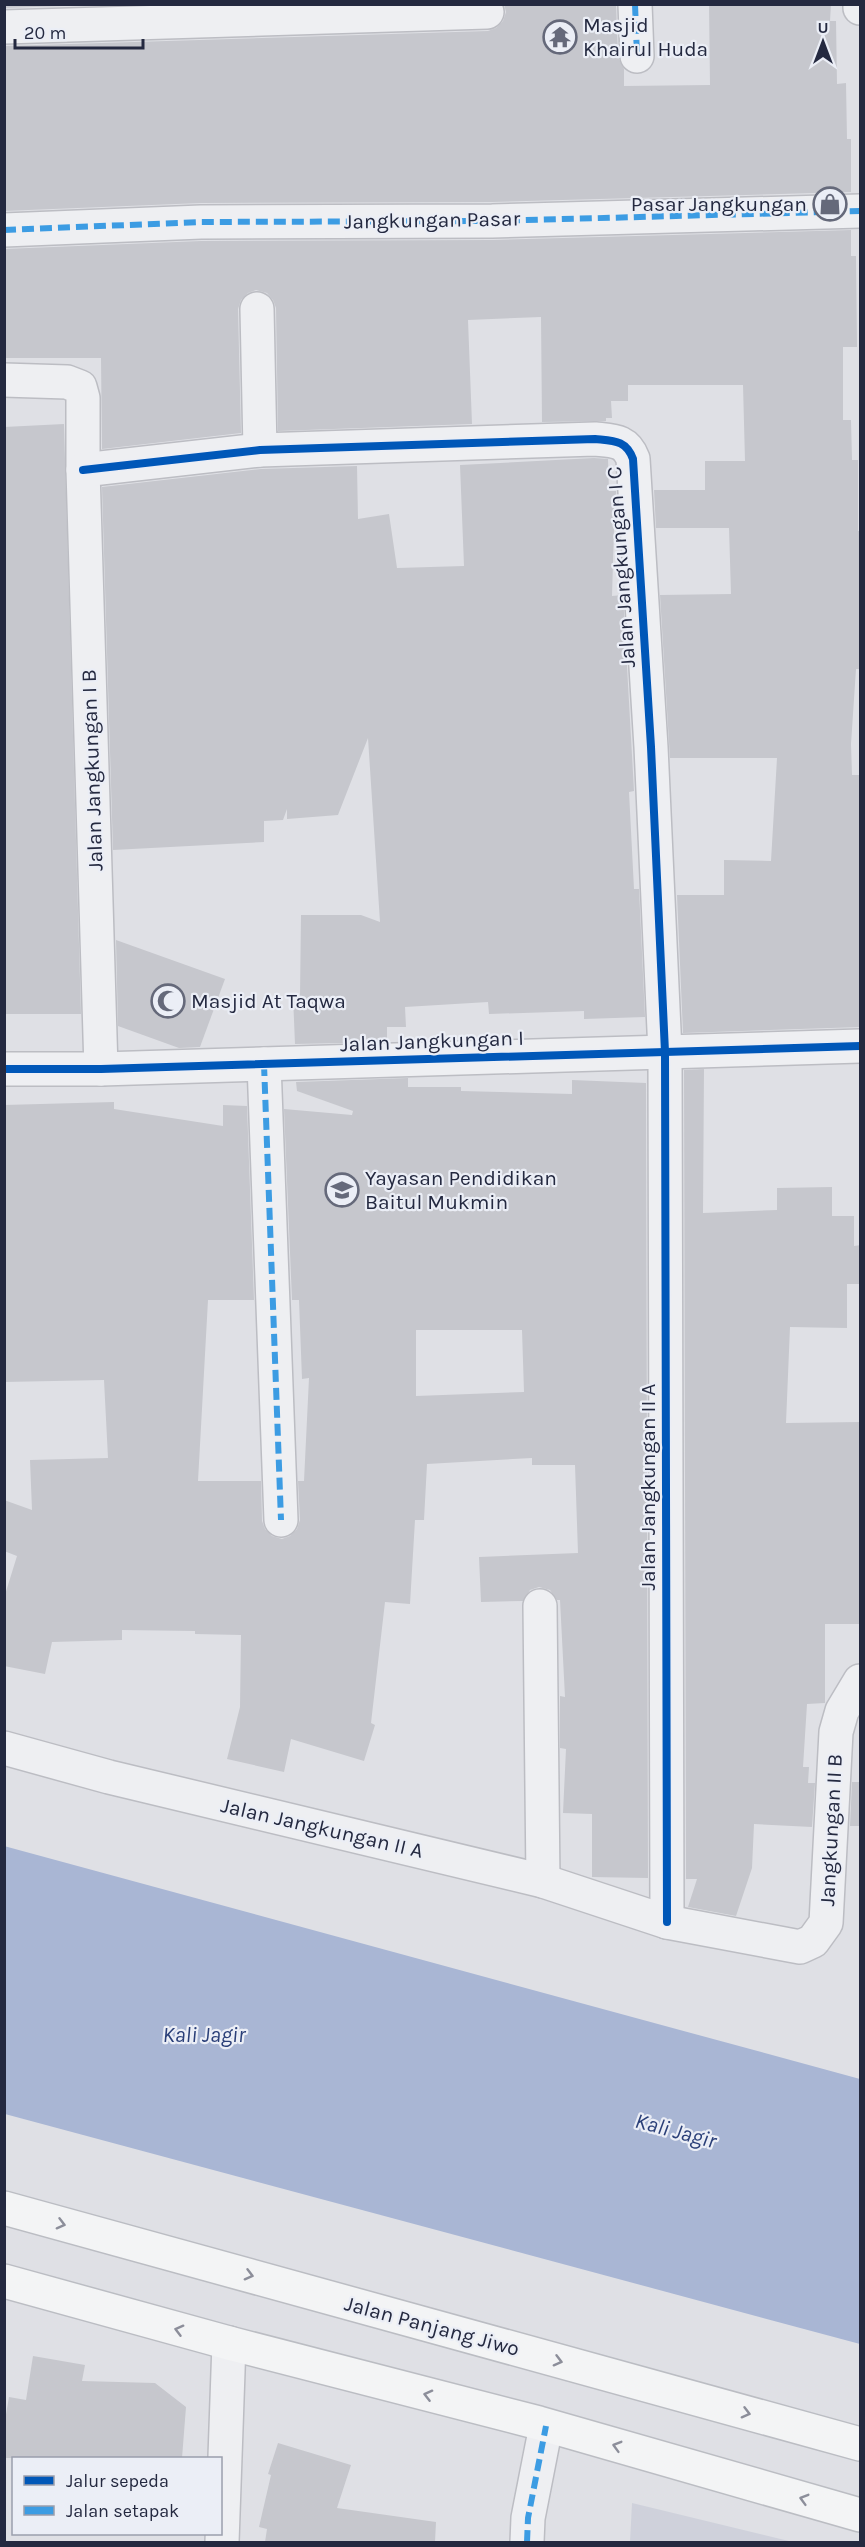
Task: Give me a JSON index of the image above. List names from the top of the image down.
{
  "streets": {
    "main road": ["Jalan Panjang Jiwo"],
    "street": [
      "Jangkungan Pasar",
      "Jalan Jangkungan I C",
      "Jalan Jangkungan I B",
      "Jalan Jangkungan I",
      "Jalan Jangkungan II A",
      "Jangkungan II B"
    ]
  },
  "crossings": [
    ["Jalan Jangkungan I C", "Jalan Jangkungan I B"],
    ["Jalan Jangkungan I C", "Jalan Jangkungan I"],
    ["Jalan Jangkungan I C", "Jalan Jangkungan II A"],
    ["Jalan Jangkungan I B", "Jalan Jangkungan I"],
    ["Jalan Jangkungan I", "Jalan Jangkungan II A"],
    ["Jalan Jangkungan II A", "Jangkungan II B"]
  ],
  "water": ["Kali Jagir"],
  "places": {
    "temple": ["Masjid Khairul Huda"],
    "shop": ["Pasar Jangkungan"],
    "mosque": ["Masjid At Taqwa"],
    "school or university": ["Yayasan Pendidikan Baitul Mukmin"]
  },
  "legend": ["Jalur sepeda", "Jalan setapak"],
  "scale_bar": "20 m",
  "north": "top"
}
